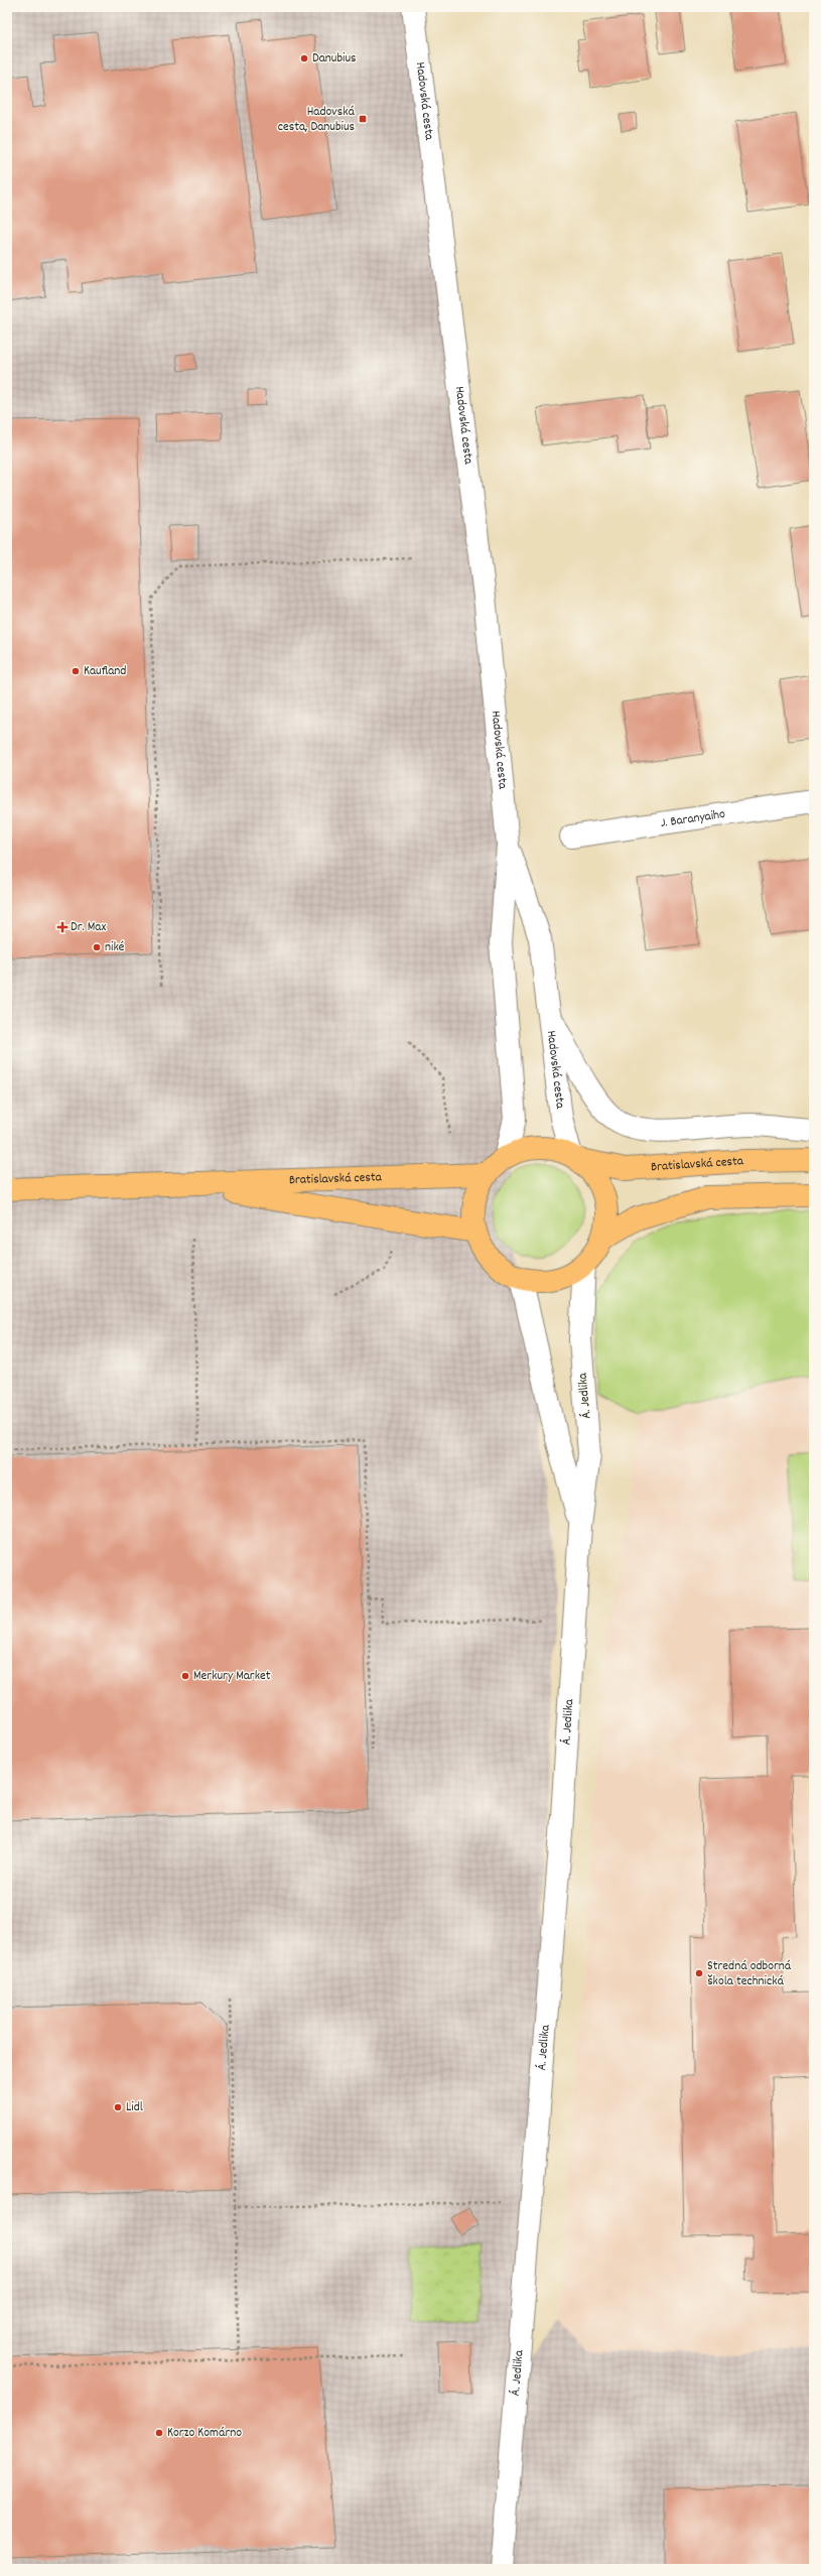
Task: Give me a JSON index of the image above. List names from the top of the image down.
{
  "streets": {
    "main road": ["Bratislavská cesta"],
    "street": ["Hadovská cesta", "J. Baranyaiho", "Á. Jedlika"]
  },
  "crossings": [
    ["Hadovská cesta", "Bratislavská cesta"],
    ["Hadovská cesta", "Á. Jedlika"],
    ["Bratislavská cesta", "Á. Jedlika"]
  ],
  "places": {
    "other": [
      "Danubius",
      "Kaufland",
      "niké",
      "Merkury Market",
      "Stredná odborná škola technická",
      "Lidl",
      "Korzo Komárno"
    ],
    "transit": ["Hadovská cesta, Danubius"],
    "health": ["Dr. Max"]
  }
}
